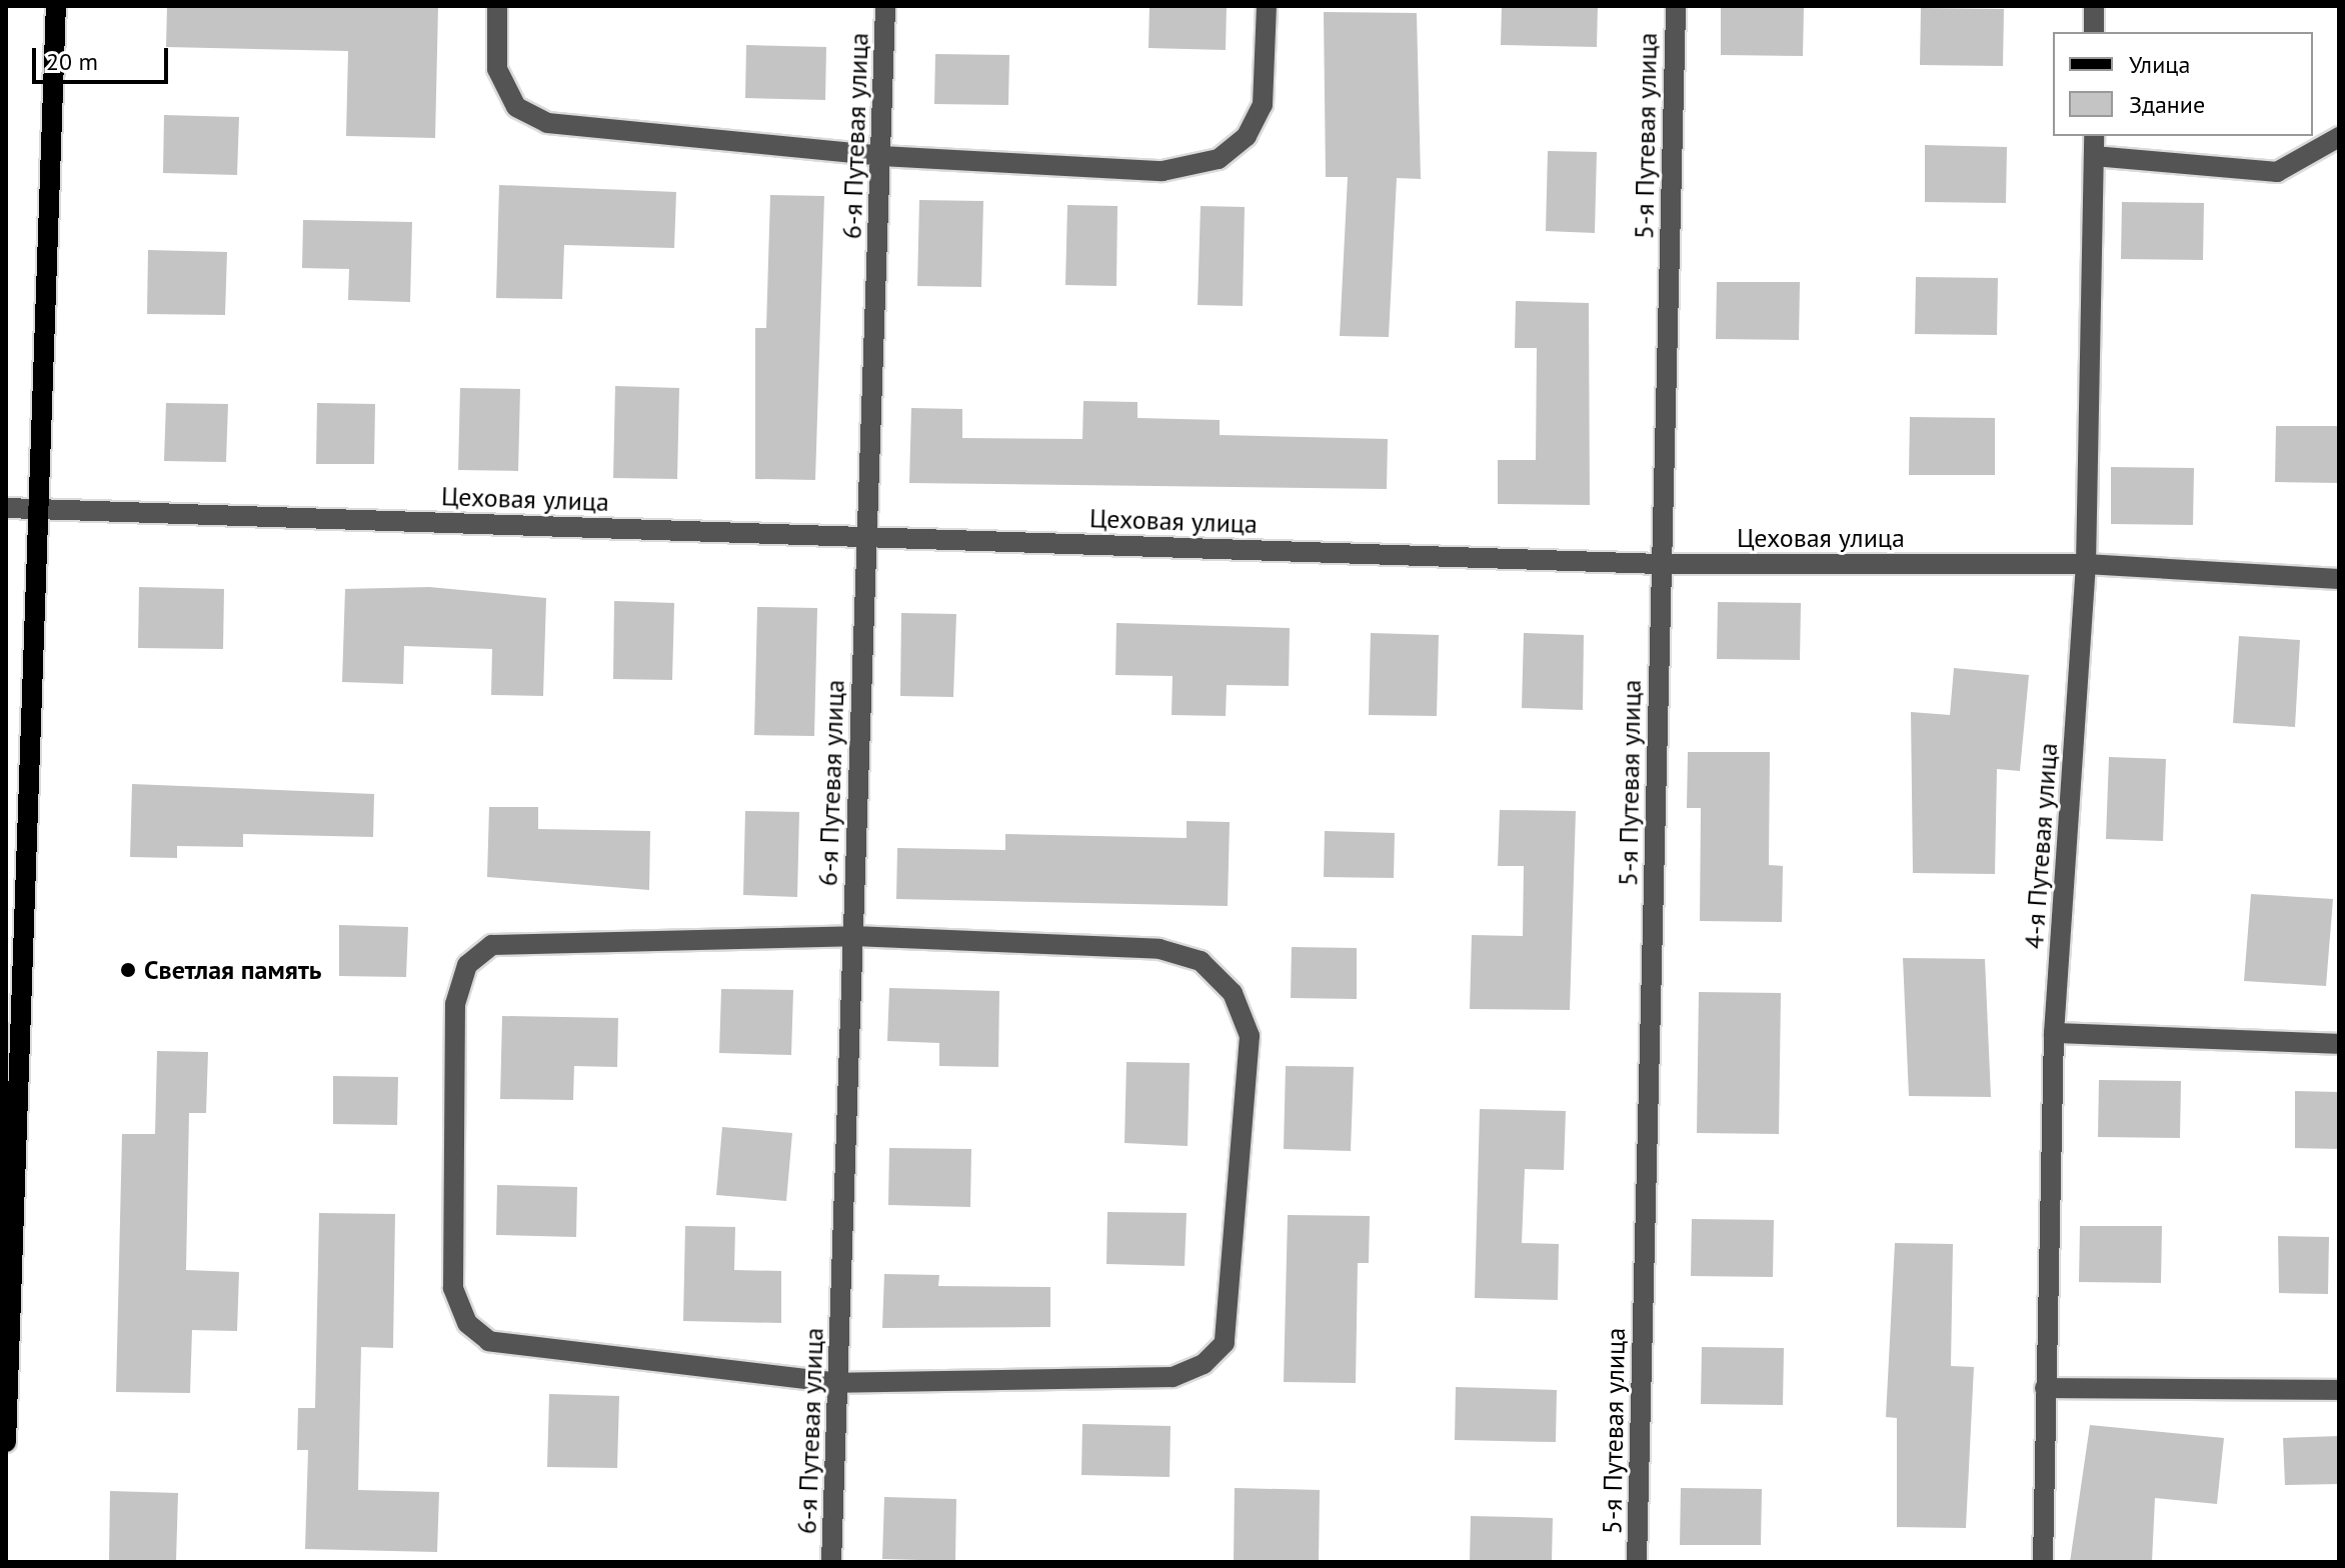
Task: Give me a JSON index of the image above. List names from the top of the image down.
{
  "streets": {
    "street": [
      "6-я Путевая улица",
      "5-я Путевая улица",
      "Цеховая улица",
      "4-я Путевая улица"
    ]
  },
  "crossings": [
    ["6-я Путевая улица", "Цеховая улица"],
    ["5-я Путевая улица", "Цеховая улица"],
    ["Цеховая улица", "4-я Путевая улица"]
  ],
  "places": ["Светлая память"],
  "legend": ["Улица", "Здание"],
  "scale_bar": "20 m"
}
